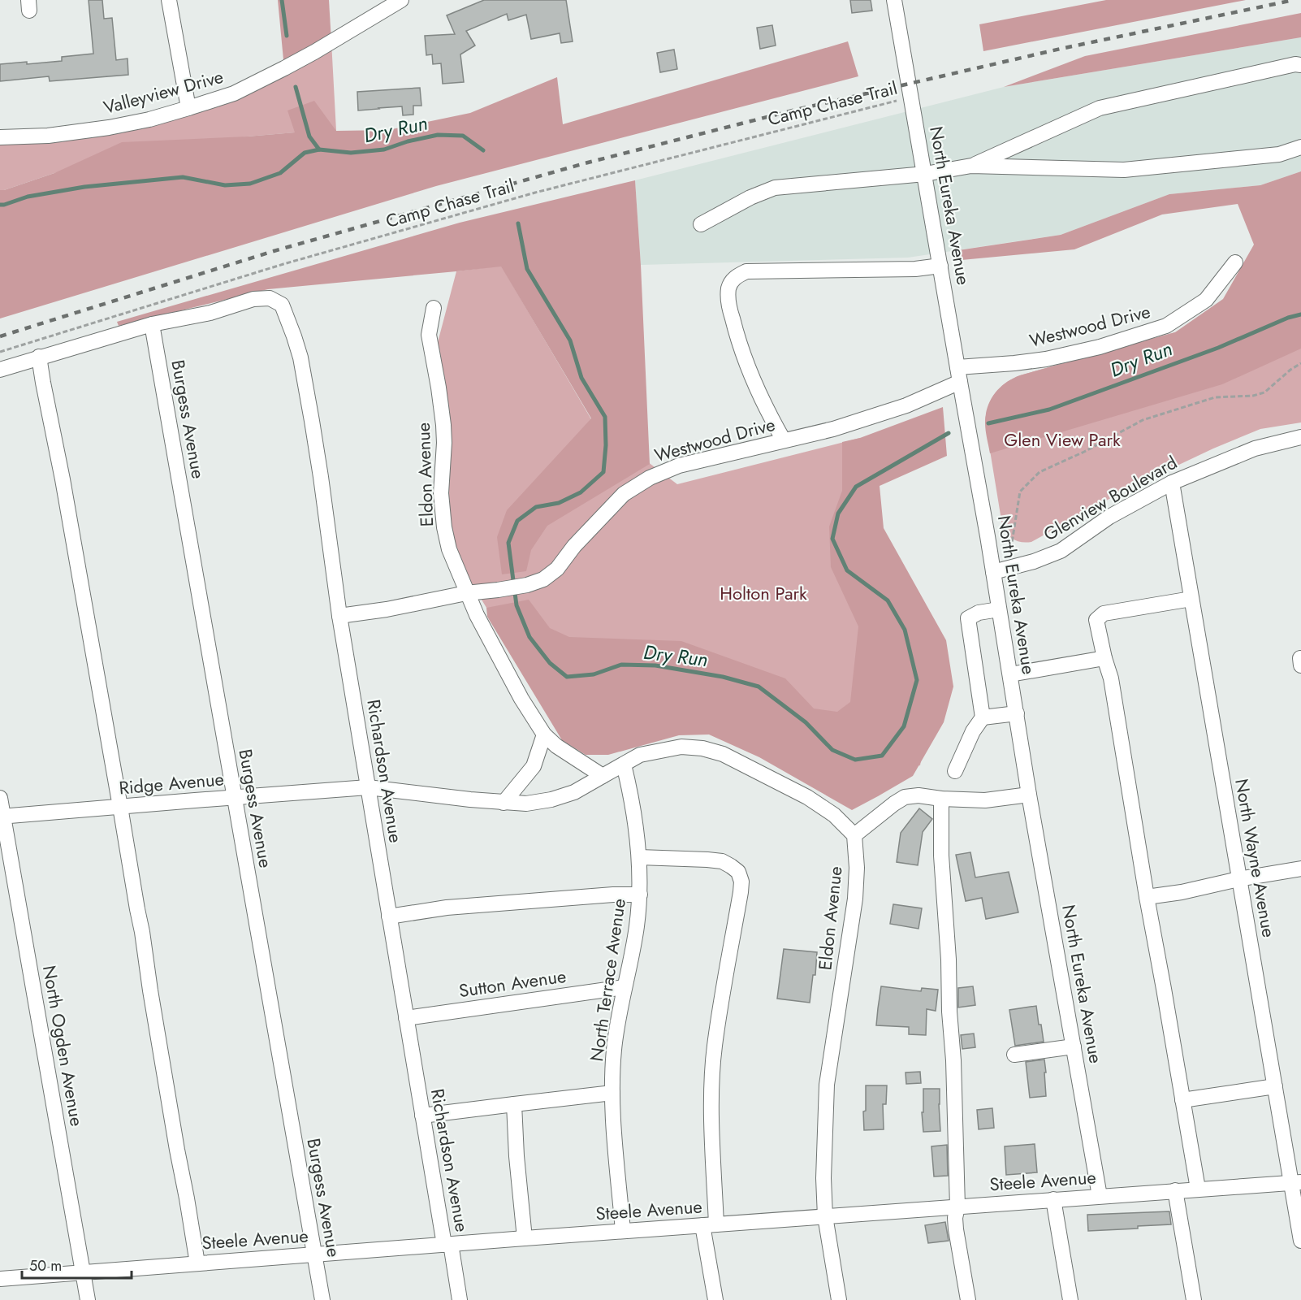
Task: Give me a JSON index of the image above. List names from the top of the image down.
{
  "streets": {
    "street": [
      "Valleyview Drive",
      "North Eureka Avenue",
      "Westwood Drive",
      "Burgess Avenue",
      "Eldon Avenue",
      "Glenview Boulevard",
      "Richardson Avenue",
      "Ridge Avenue",
      "North Wayne Avenue",
      "North Terrace Avenue",
      "Sutton Avenue",
      "North Ogden Avenue",
      "Steele Avenue"
    ],
    "path": ["Camp Chase Trail"]
  },
  "crossings": [
    ["Camp Chase Trail", "North Eureka Avenue"],
    ["North Eureka Avenue", "Westwood Drive"],
    ["North Eureka Avenue", "Glenview Boulevard"],
    ["North Eureka Avenue", "Steele Avenue"],
    ["Westwood Drive", "Eldon Avenue"],
    ["Westwood Drive", "Richardson Avenue"],
    ["Burgess Avenue", "Richardson Avenue"],
    ["Burgess Avenue", "Ridge Avenue"],
    ["Burgess Avenue", "Steele Avenue"],
    ["Eldon Avenue", "Ridge Avenue"],
    ["Eldon Avenue", "Steele Avenue"],
    ["Glenview Boulevard", "North Wayne Avenue"],
    ["Richardson Avenue", "Ridge Avenue"],
    ["Richardson Avenue", "Sutton Avenue"],
    ["Richardson Avenue", "Steele Avenue"],
    ["Ridge Avenue", "North Ogden Avenue"],
    ["North Wayne Avenue", "Steele Avenue"],
    ["North Terrace Avenue", "Sutton Avenue"],
    ["North Terrace Avenue", "Steele Avenue"],
    ["North Ogden Avenue", "Steele Avenue"]
  ],
  "water": ["Dry Run"],
  "parks": ["Glen View Park", "Holton Park"],
  "scale_bar": "50 m"
}
